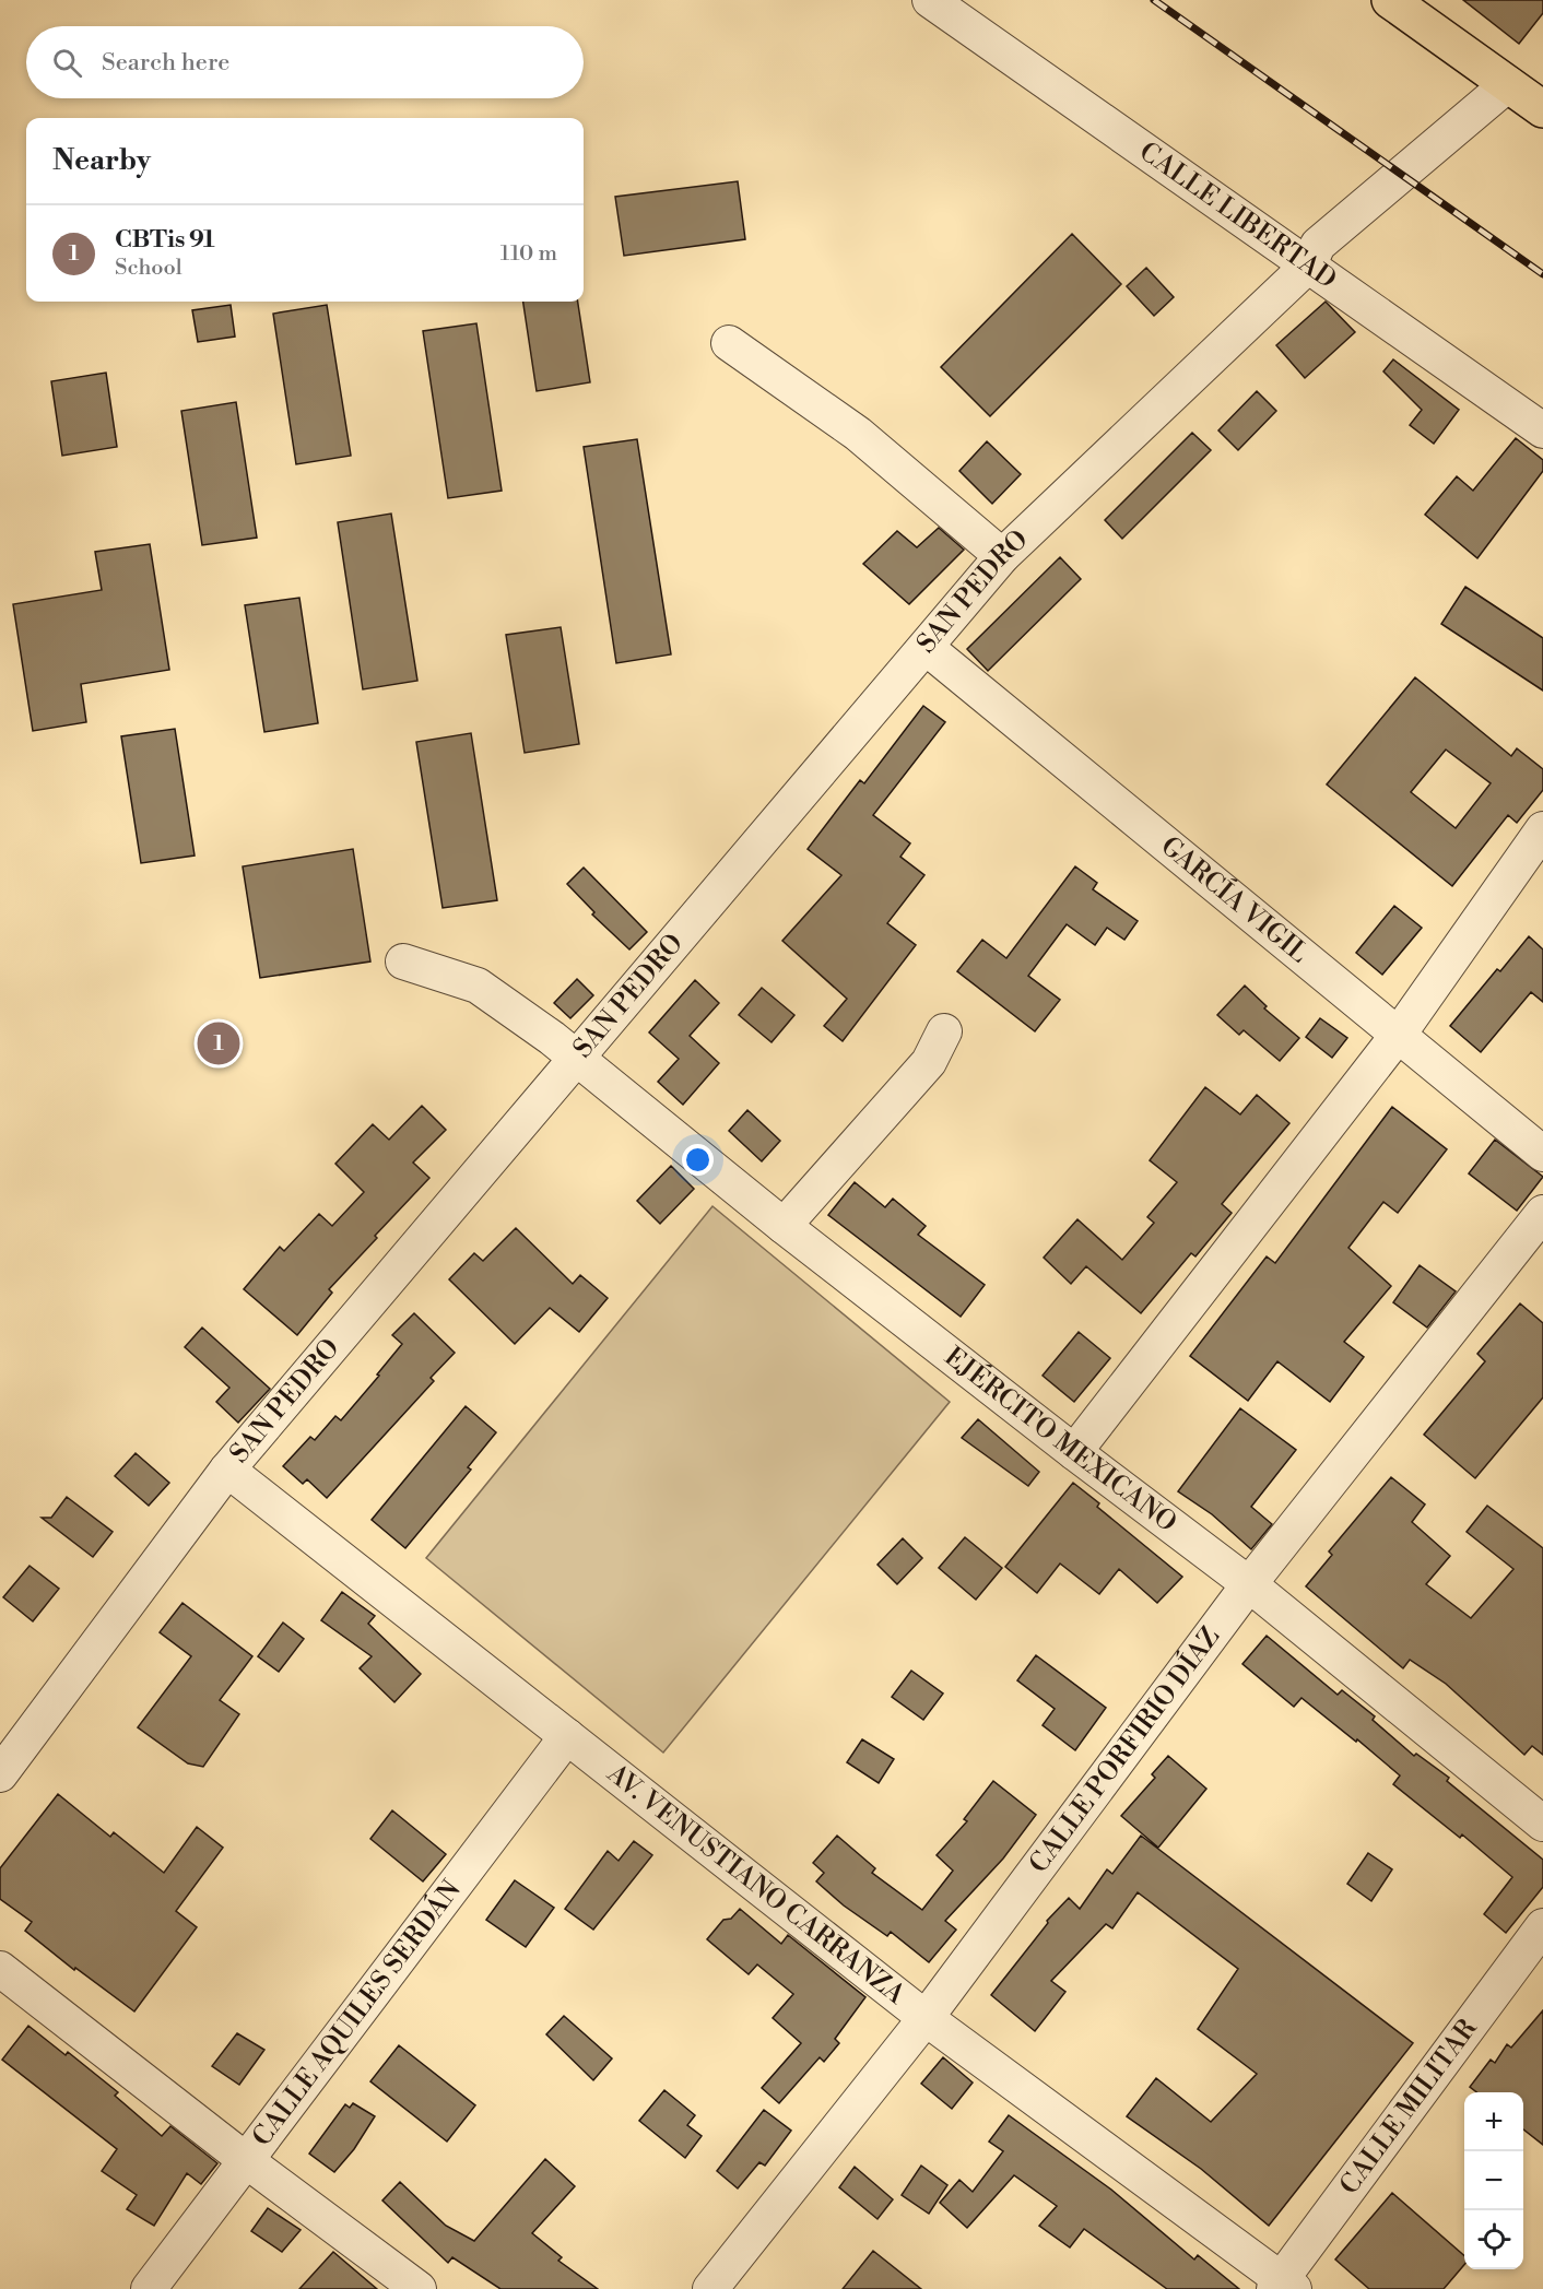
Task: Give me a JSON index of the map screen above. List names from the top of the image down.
{
  "streets": {
    "street": [
      "CALLE LIBERTAD",
      "SAN PEDRO",
      "GARCÍA VIGIL",
      "EJÉRCITO MEXICANO",
      "CALLE PORFIRIO DÍAZ",
      "AV. VENUSTIANO CARRANZA",
      "CALLE AQUILES SERDÁN",
      "CALLE MILITAR"
    ]
  },
  "crossings": [
    ["CALLE LIBERTAD", "SAN PEDRO"],
    ["SAN PEDRO", "GARCÍA VIGIL"],
    ["SAN PEDRO", "EJÉRCITO MEXICANO"],
    ["SAN PEDRO", "AV. VENUSTIANO CARRANZA"],
    ["EJÉRCITO MEXICANO", "CALLE PORFIRIO DÍAZ"],
    ["CALLE PORFIRIO DÍAZ", "AV. VENUSTIANO CARRANZA"],
    ["AV. VENUSTIANO CARRANZA", "CALLE AQUILES SERDÁN"],
    ["AV. VENUSTIANO CARRANZA", "CALLE MILITAR"]
  ],
  "page": {
    "search": "Search here",
    "heading": "Nearby",
    "list": [
      {
        "mark": "1",
        "name": "CBTis 91",
        "note": "School",
        "value": "110 m"
      }
    ],
    "pins": "1",
    "map_buttons": ["+", "−"]
  }
}
